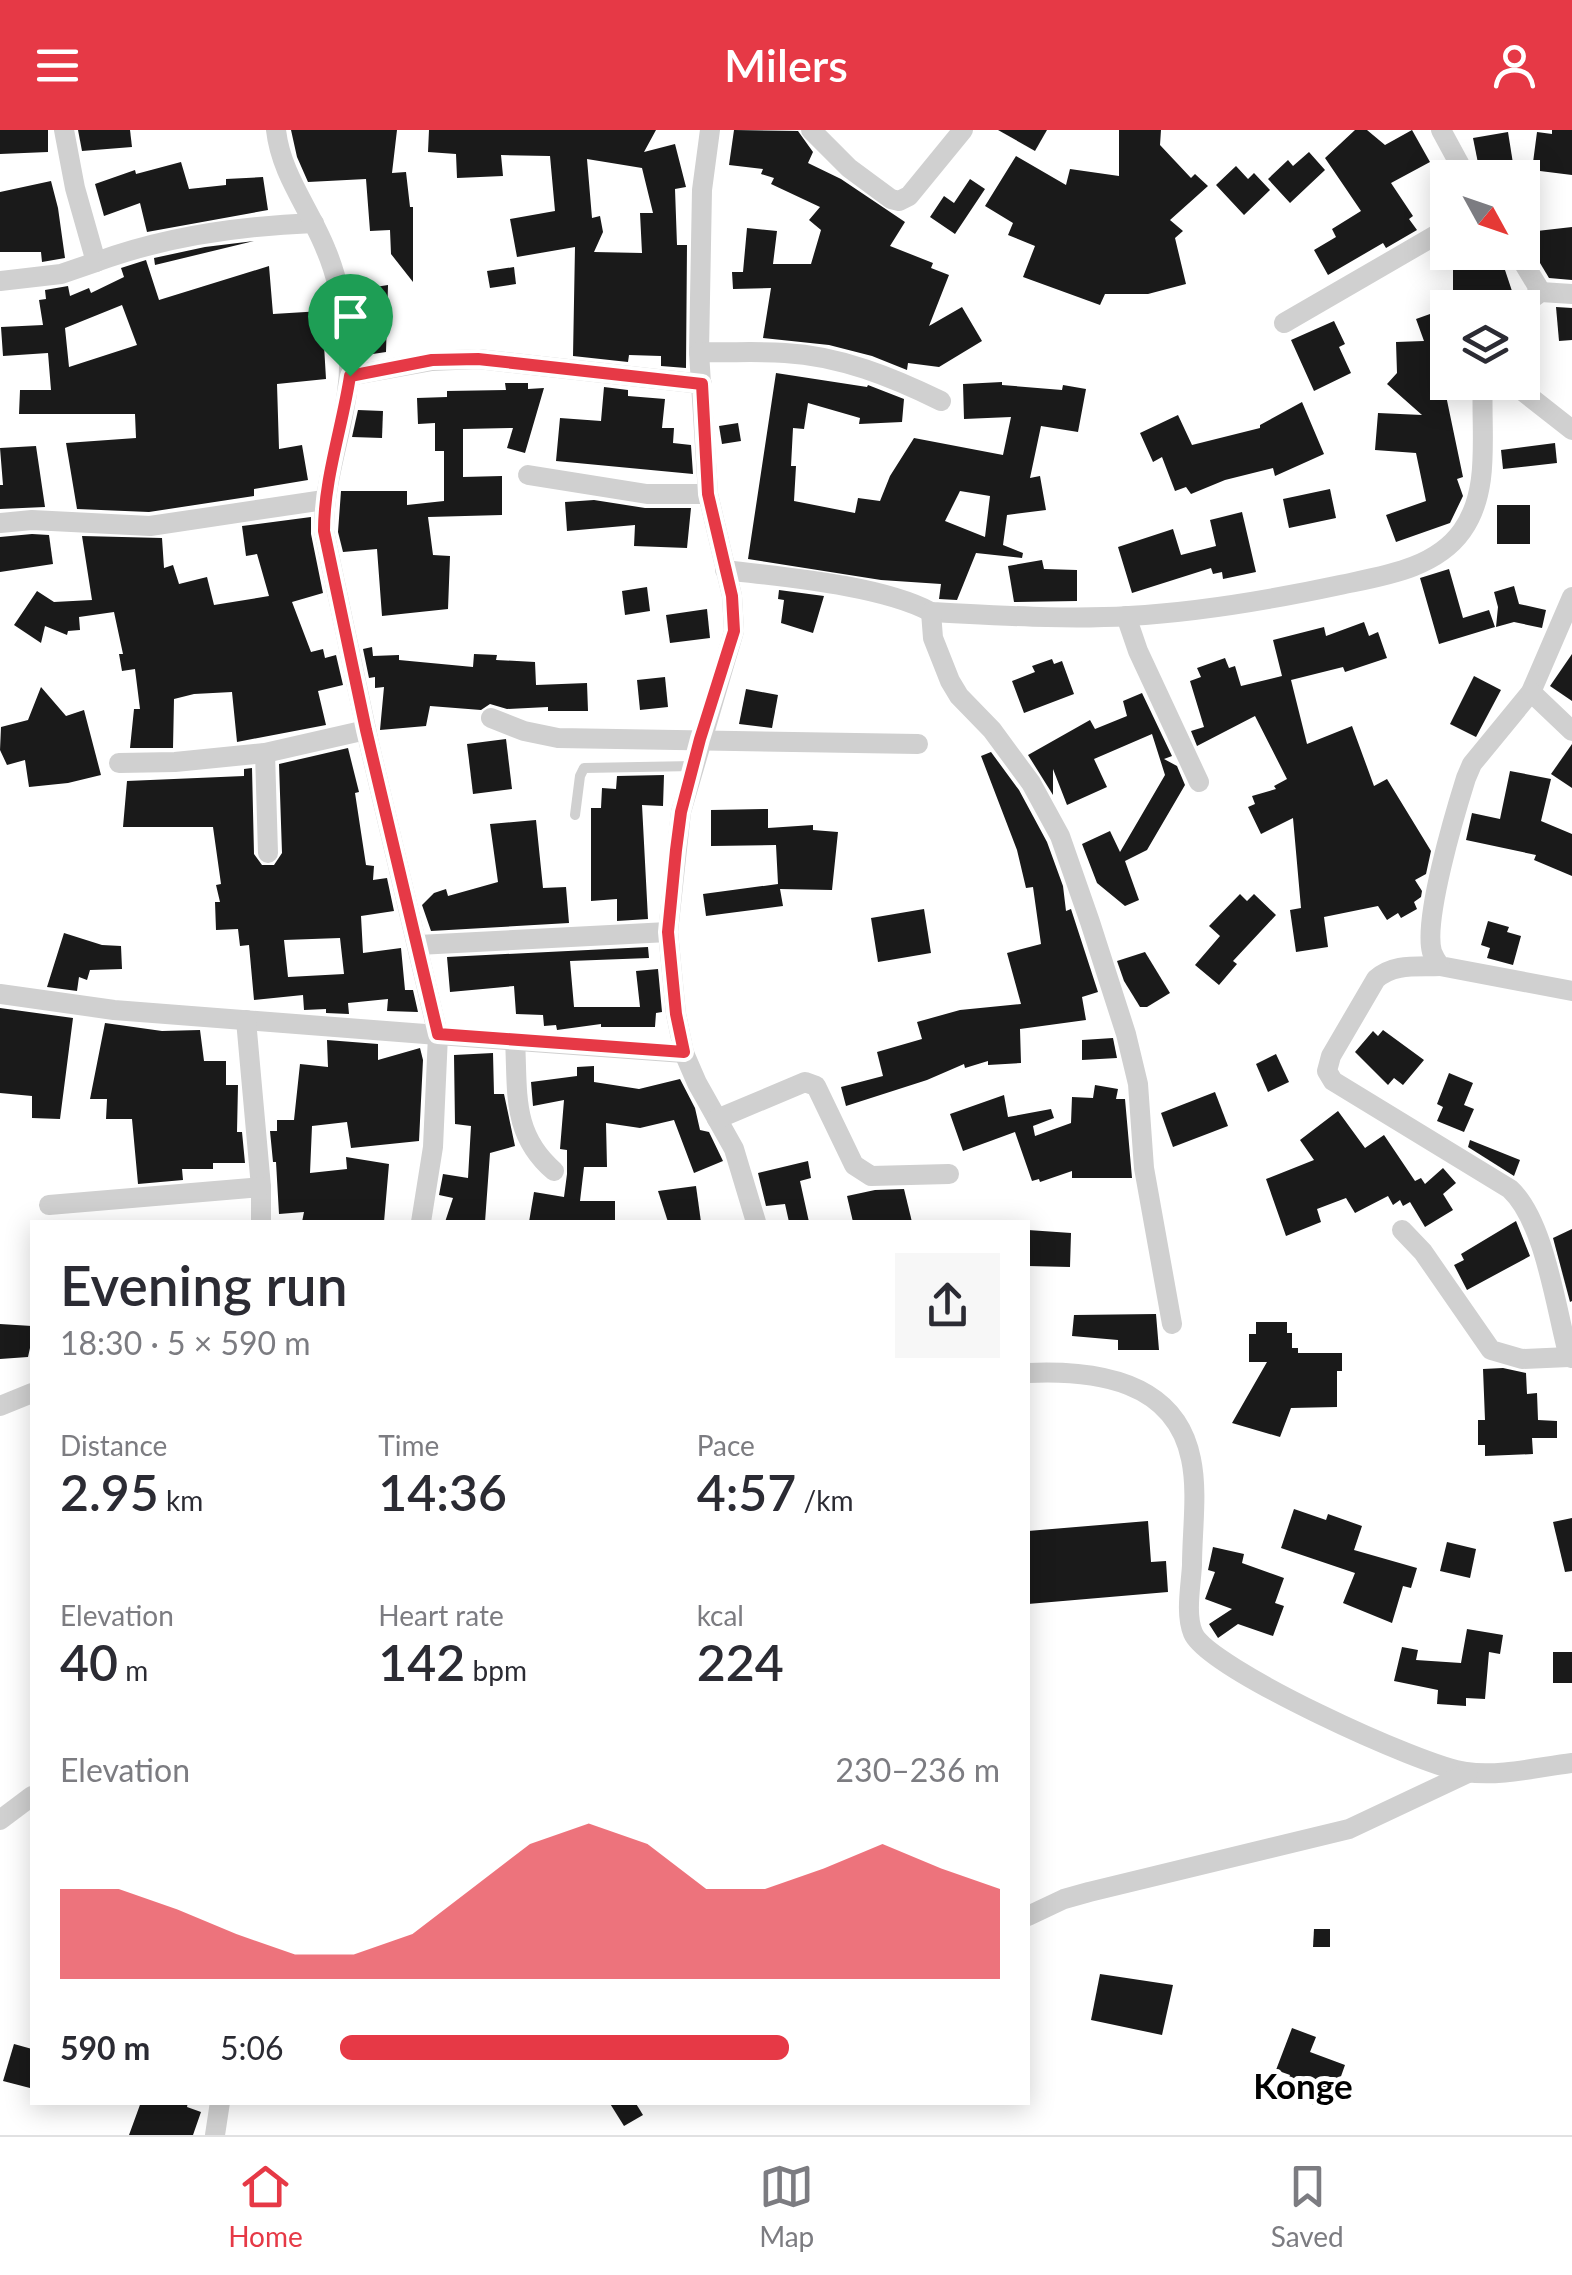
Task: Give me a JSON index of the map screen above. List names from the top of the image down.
{
  "districts": ["Konge"],
  "north": "bottom right",
  "page": {
    "header": "Milers",
    "heading": ["Evening run", "18:30 · 5 × 590 m"],
    "stats": [
      ["Distance", "2.95 km"],
      ["Time", "14:36"],
      ["Pace", "4:57 /km"],
      ["Elevation", "40 m"],
      ["Heart rate", "142 bpm"],
      ["kcal", "224"]
    ],
    "chart": ["Elevation", "230–236 m"],
    "list": [
      {
        "name": "590 m",
        "note": "5:06"
      }
    ],
    "tabs": ["Home", "Map", "Saved"]
  }
}
